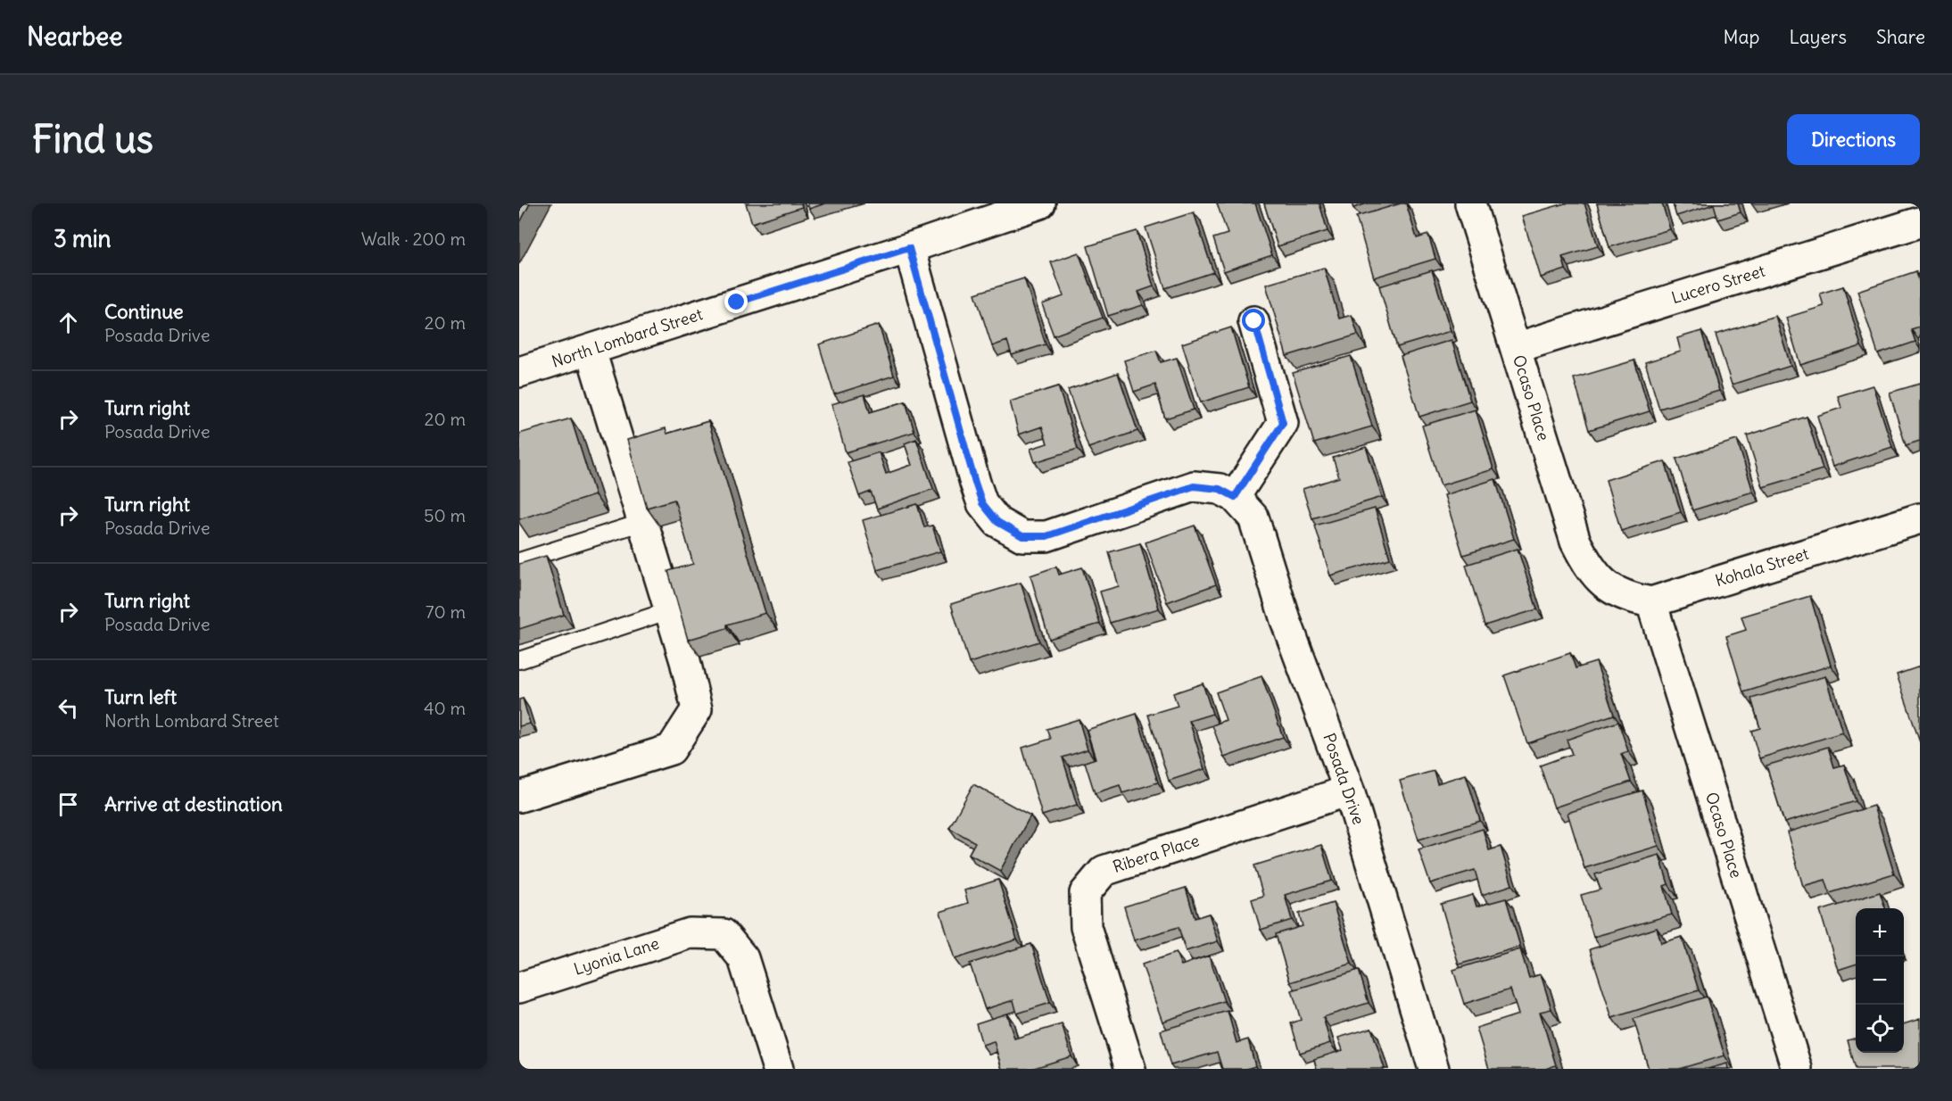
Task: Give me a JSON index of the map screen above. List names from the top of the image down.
{
  "streets": {
    "street": [
      "Lucero Street",
      "North Lombard Street",
      "Ocaso Place",
      "Kohala Street",
      "Posada Drive",
      "Ribera Place",
      "Lyonia Lane"
    ]
  },
  "crossings": [
    ["Lucero Street", "Ocaso Place"],
    ["North Lombard Street", "Posada Drive"],
    ["Ocaso Place", "Kohala Street"],
    ["Posada Drive", "Ribera Place"]
  ],
  "page": {
    "header": "Nearbee",
    "nav": ["Map", "Layers", "Share"],
    "buttons": "Directions",
    "title": "Find us",
    "heading": ["3 min", "Walk · 200 m"],
    "list": [
      ["Continue", "Posada Drive", "20 m"],
      ["Turn right", "Posada Drive", "20 m"],
      ["Turn right", "Posada Drive", "50 m"],
      ["Turn right", "Posada Drive", "70 m"],
      ["Turn left", "North Lombard Street", "40 m"],
      "Arrive at destination"
    ],
    "map_buttons": ["+", "−"]
  }
}
